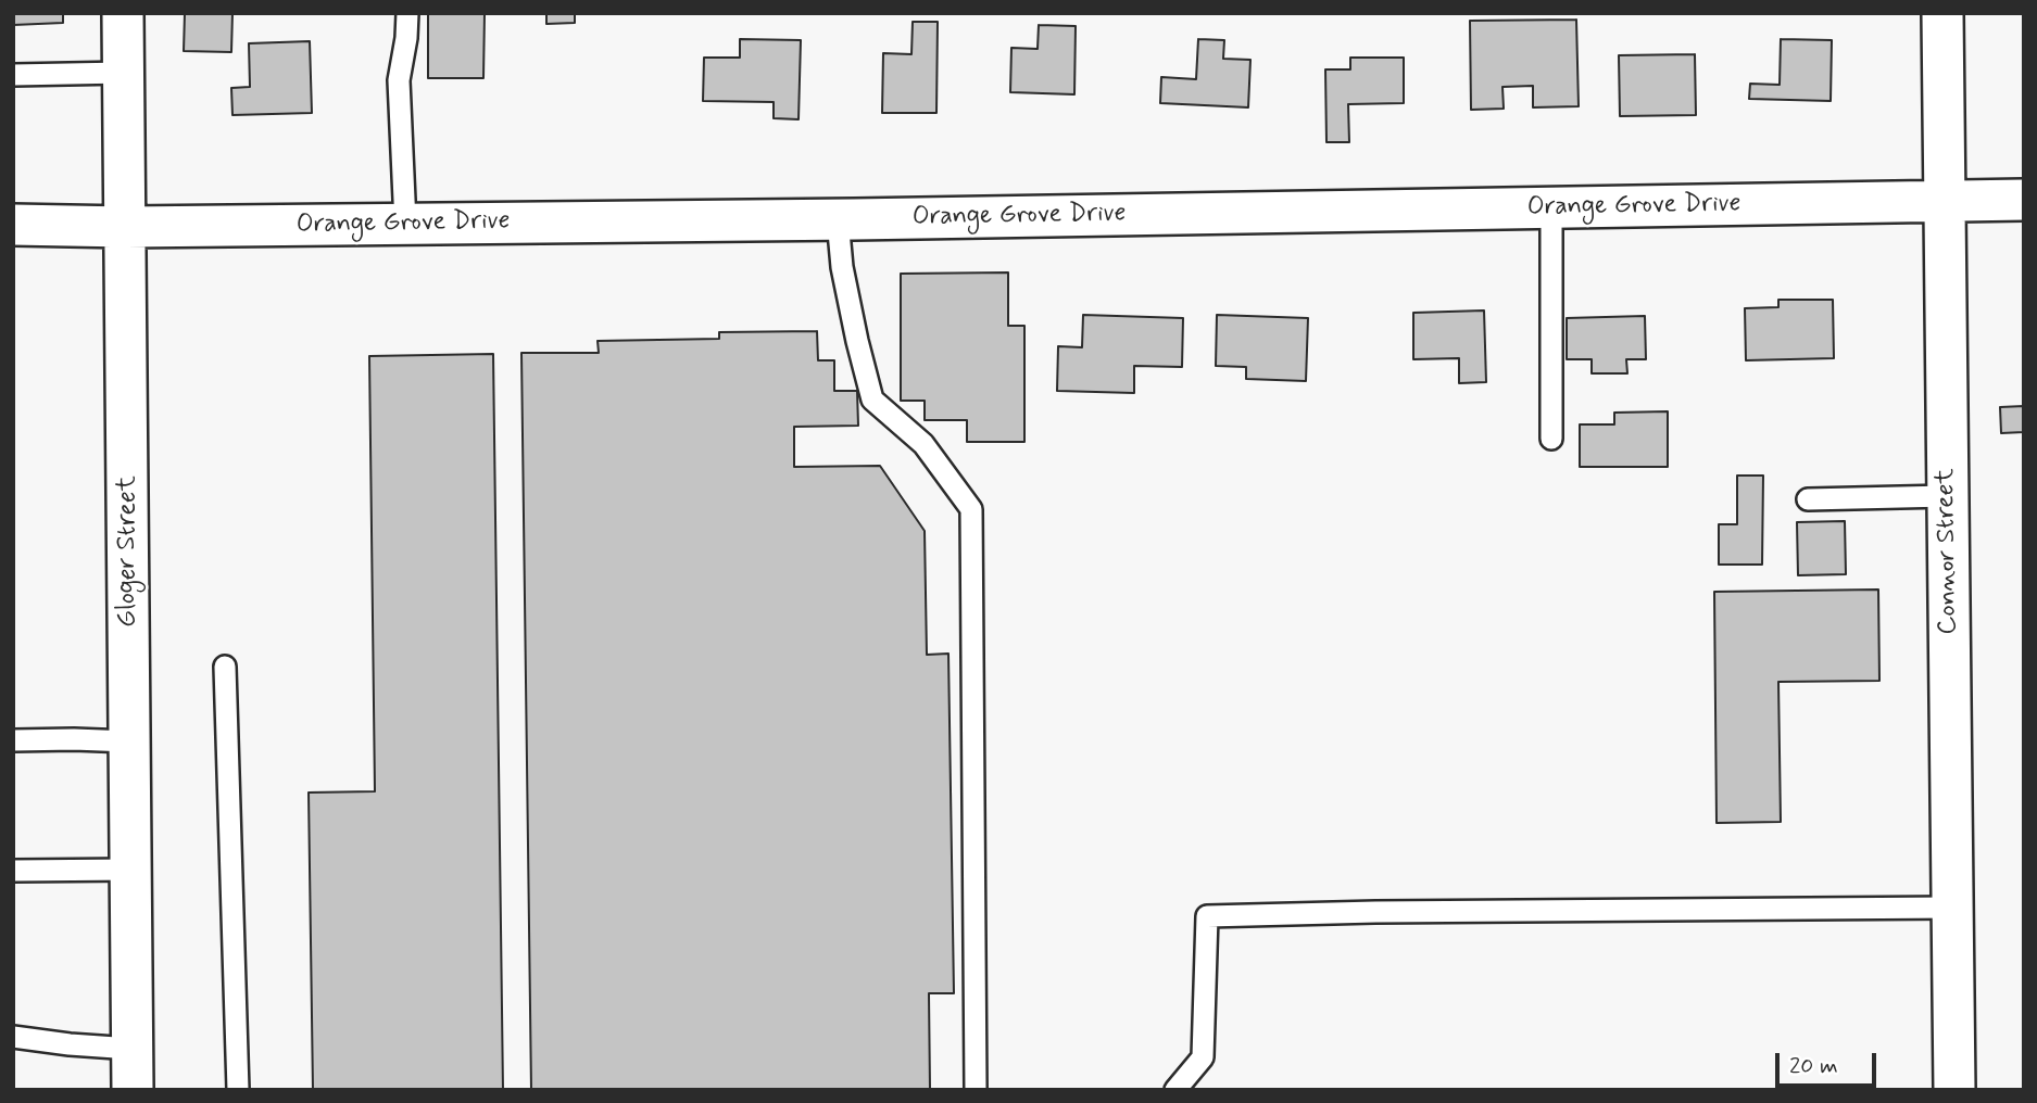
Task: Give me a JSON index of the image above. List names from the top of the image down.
{
  "streets": {
    "street": ["Orange Grove Drive", "Gloger Street", "Connor Street"]
  },
  "crossings": [
    ["Orange Grove Drive", "Gloger Street"],
    ["Orange Grove Drive", "Connor Street"]
  ],
  "scale_bar": "20 m"
}
